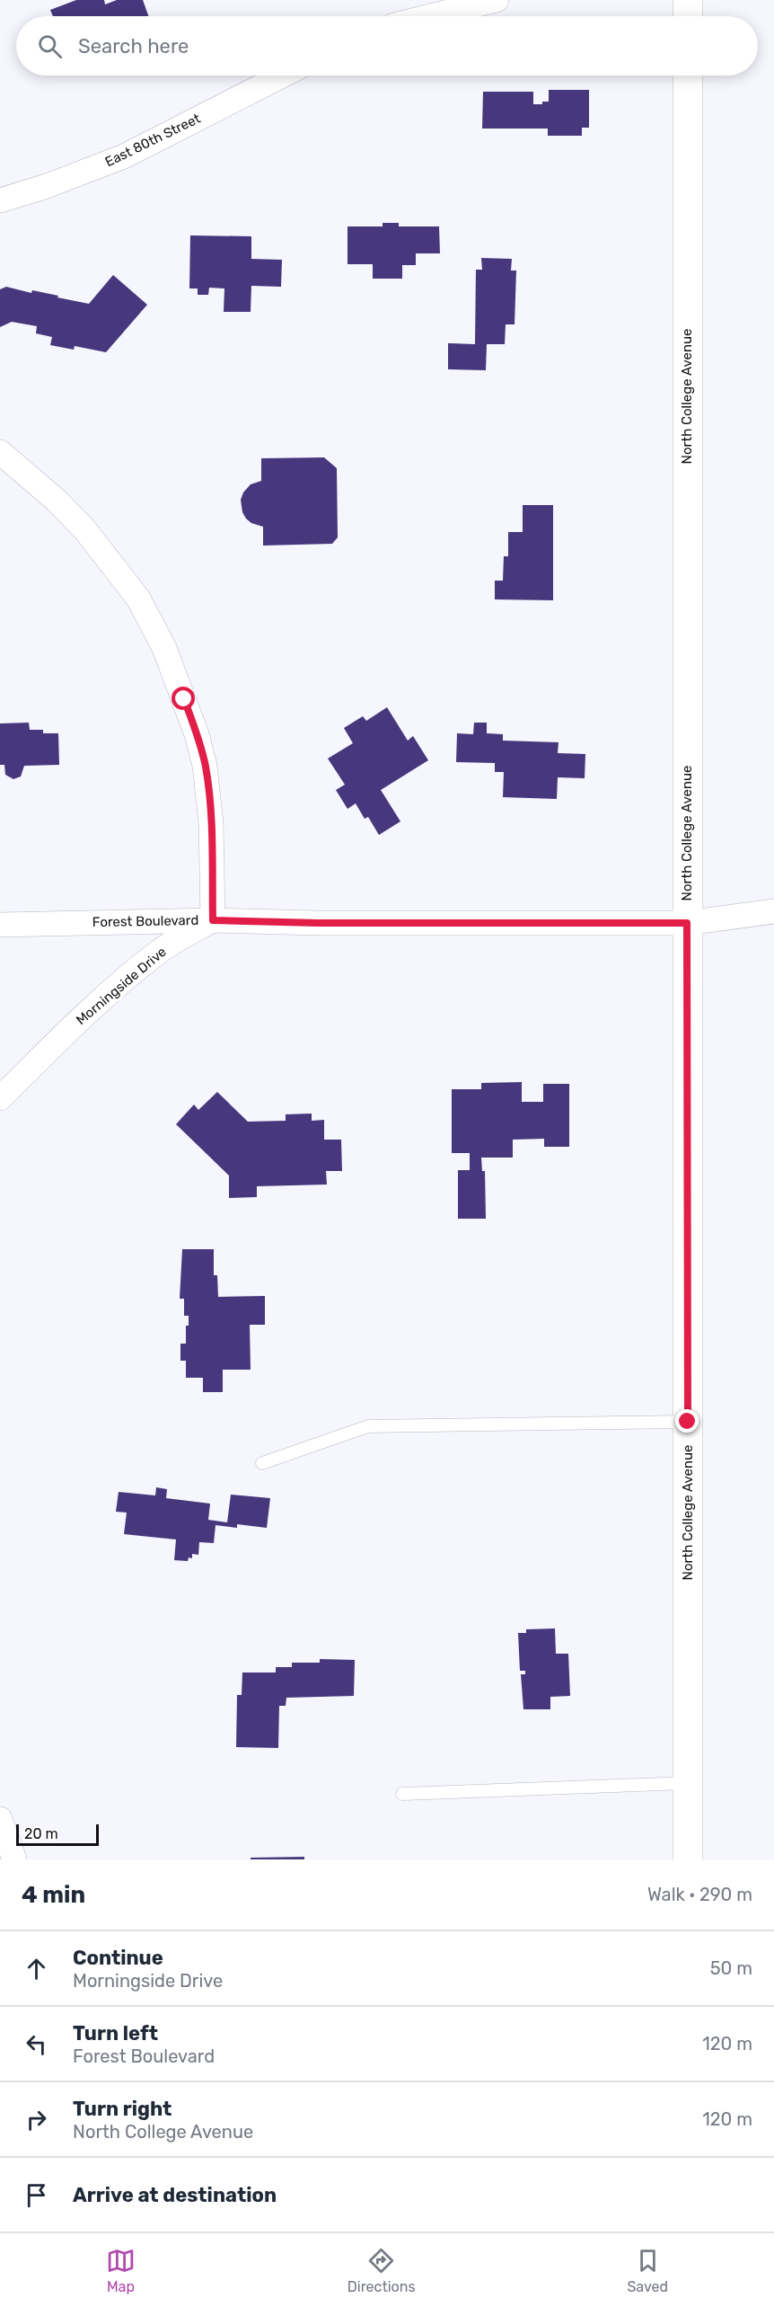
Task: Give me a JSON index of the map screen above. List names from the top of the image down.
{
  "streets": {
    "main road": ["North College Avenue"],
    "street": ["East 80th Street", "Forest Boulevard", "Morningside Drive"]
  },
  "crossings": [
    ["North College Avenue", "Forest Boulevard"],
    ["Forest Boulevard", "Morningside Drive"]
  ],
  "scale_bar": "20 m",
  "page": {
    "search": "Search here",
    "scale": "20 m",
    "heading": ["4 min", "Walk · 290 m"],
    "list": [
      ["Continue", "Morningside Drive", "50 m"],
      ["Turn left", "Forest Boulevard", "120 m"],
      ["Turn right", "North College Avenue", "120 m"],
      "Arrive at destination"
    ],
    "nav": ["Map", "Directions", "Saved"]
  }
}
